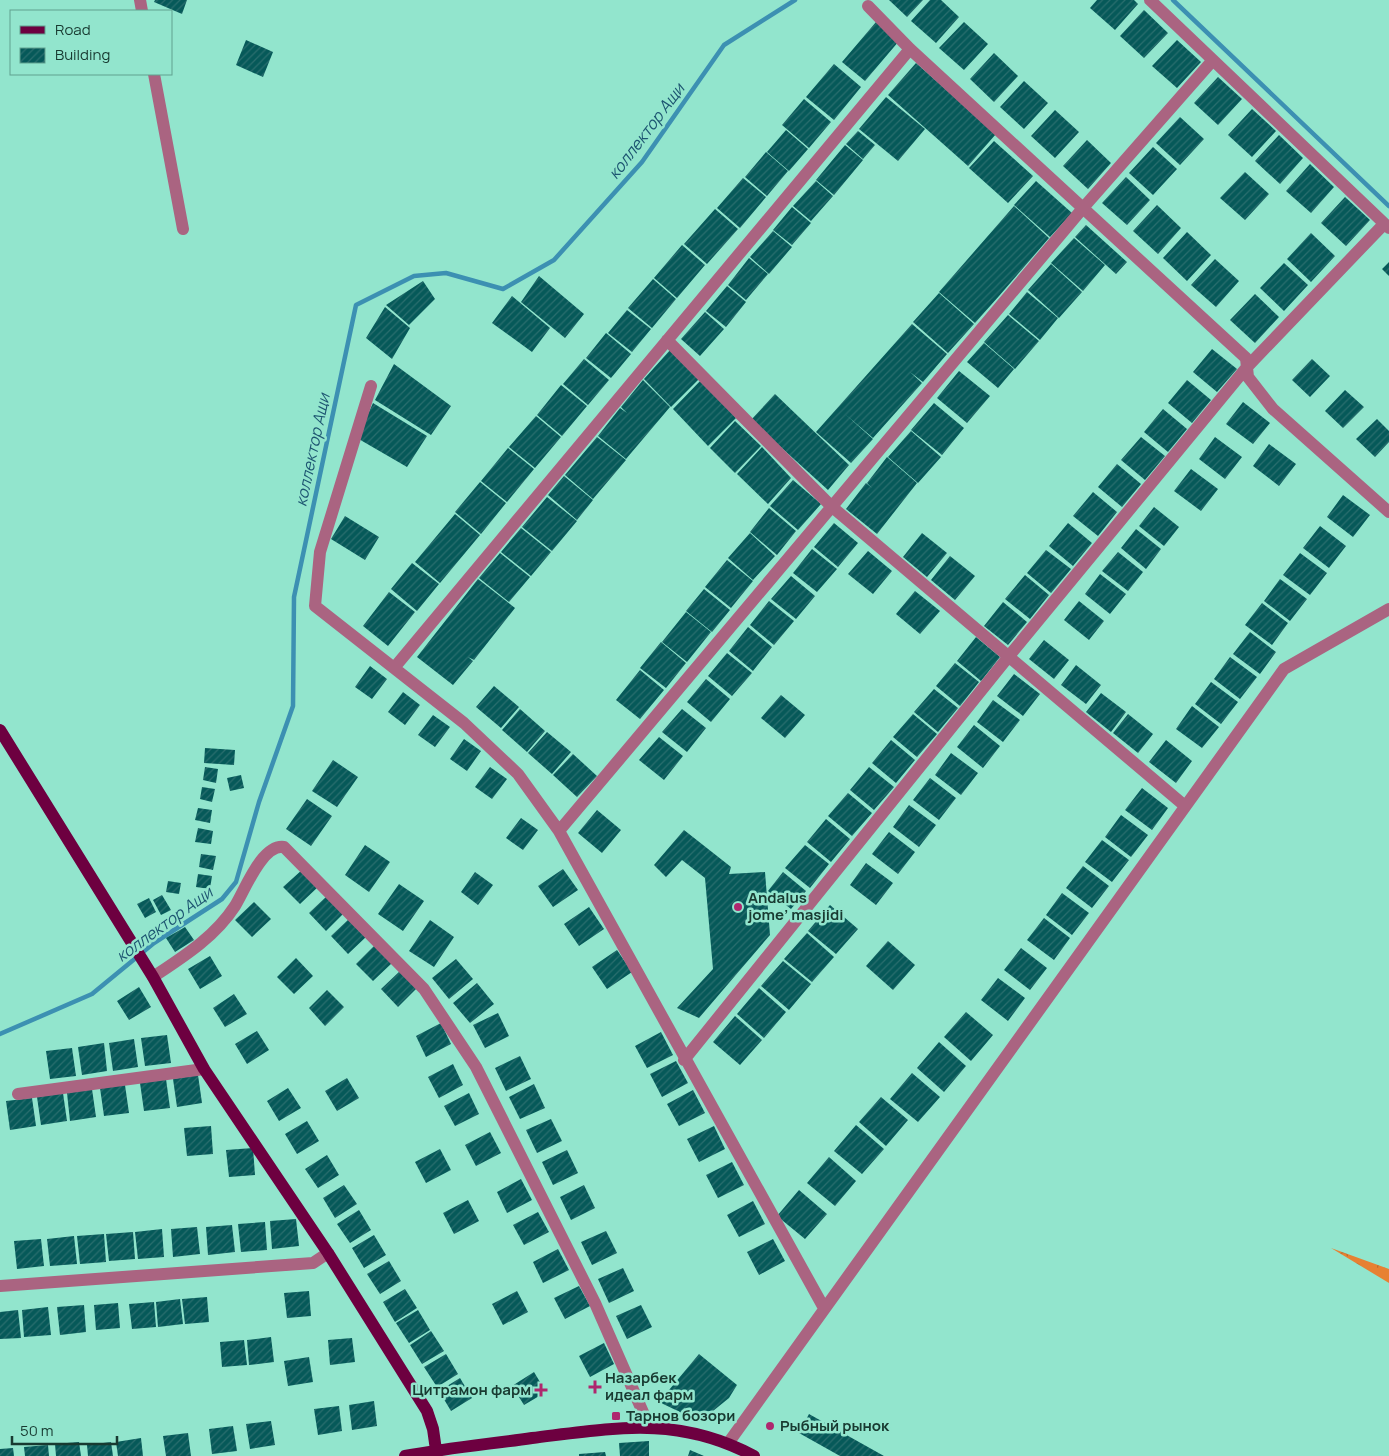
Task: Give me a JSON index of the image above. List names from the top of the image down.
{
  "water": ["коллектор Ащи"],
  "places": {
    "other": ["Andalus jome’ masjidi", "Рыбный рынок"],
    "health": ["Назарбек идеал фарм", "Цитрамон фарм"],
    "transit": ["Тарнов бозори"]
  },
  "legend": ["Road", "Building"],
  "scale_bar": "50 m"
}
